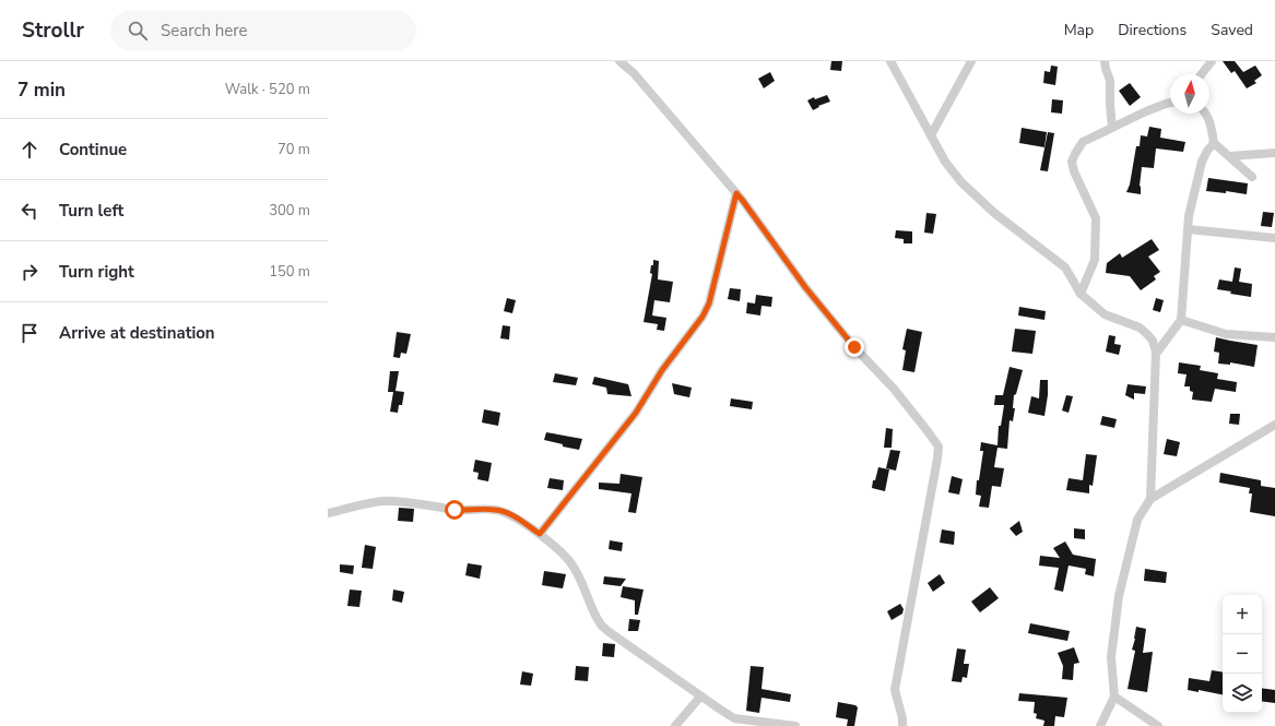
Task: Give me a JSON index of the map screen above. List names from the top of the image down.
{
  "north": "top",
  "page": {
    "header": "Strollr",
    "search": "Search here",
    "nav": ["Map", "Directions", "Saved"],
    "heading": ["7 min", "Walk · 520 m"],
    "list": [
      ["Continue", "70 m"],
      ["Turn left", "300 m"],
      ["Turn right", "150 m"],
      "Arrive at destination"
    ],
    "map_buttons": ["+", "−"]
  }
}
